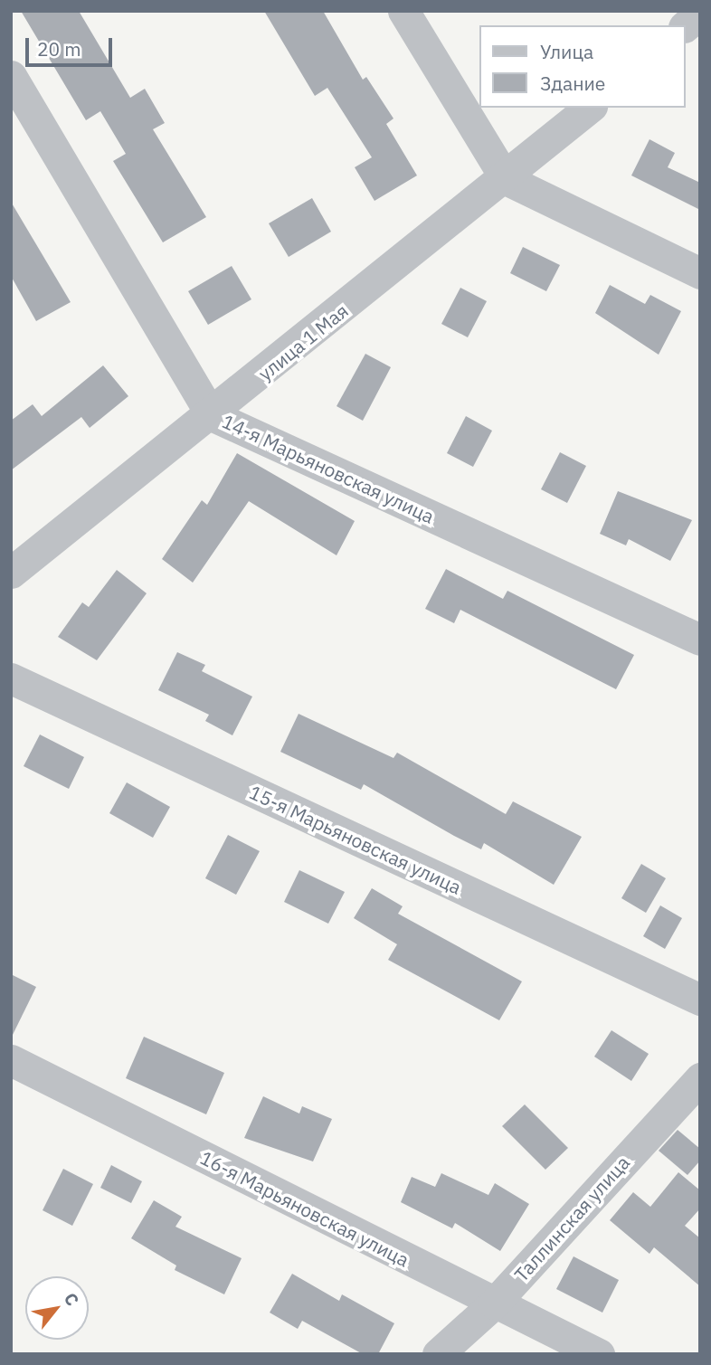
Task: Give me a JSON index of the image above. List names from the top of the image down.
{
  "streets": {
    "street": [
      "улица 1 Мая",
      "14-я Марьяновская улица",
      "15-я Марьяновская улица",
      "16-я Марьяновская улица",
      "Таллинская улица"
    ]
  },
  "crossings": [
    ["улица 1 Мая", "14-я Марьяновская улица"],
    ["16-я Марьяновская улица", "Таллинская улица"]
  ],
  "legend": ["Улица", "Здание"],
  "scale_bar": "20 m",
  "north": "top right"
}
